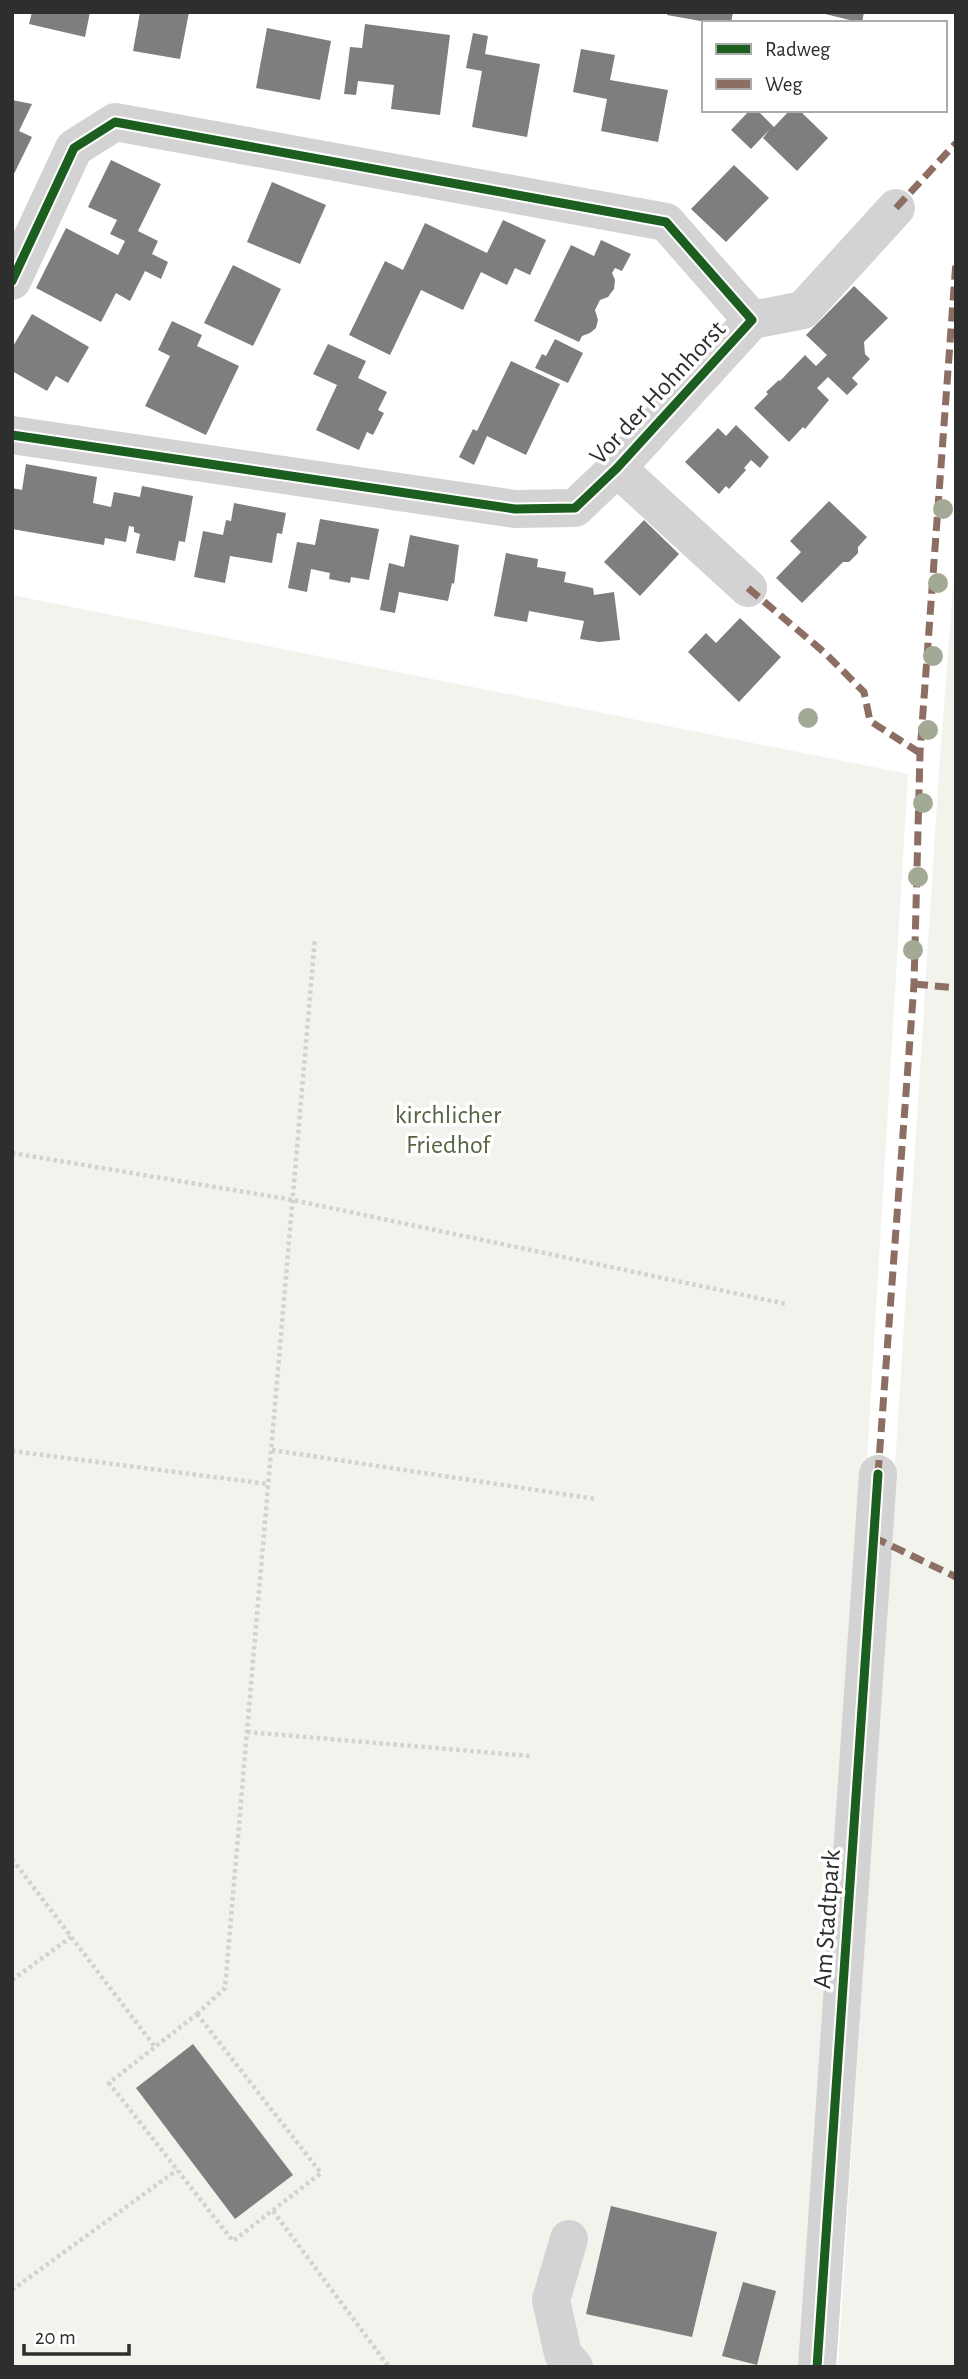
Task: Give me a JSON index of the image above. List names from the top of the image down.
{
  "streets": {
    "street": ["Vor der Hohnhorst", "Am Stadtpark"]
  },
  "parks": ["kirchlicher Friedhof"],
  "legend": ["Radweg", "Weg"],
  "scale_bar": "20 m"
}
